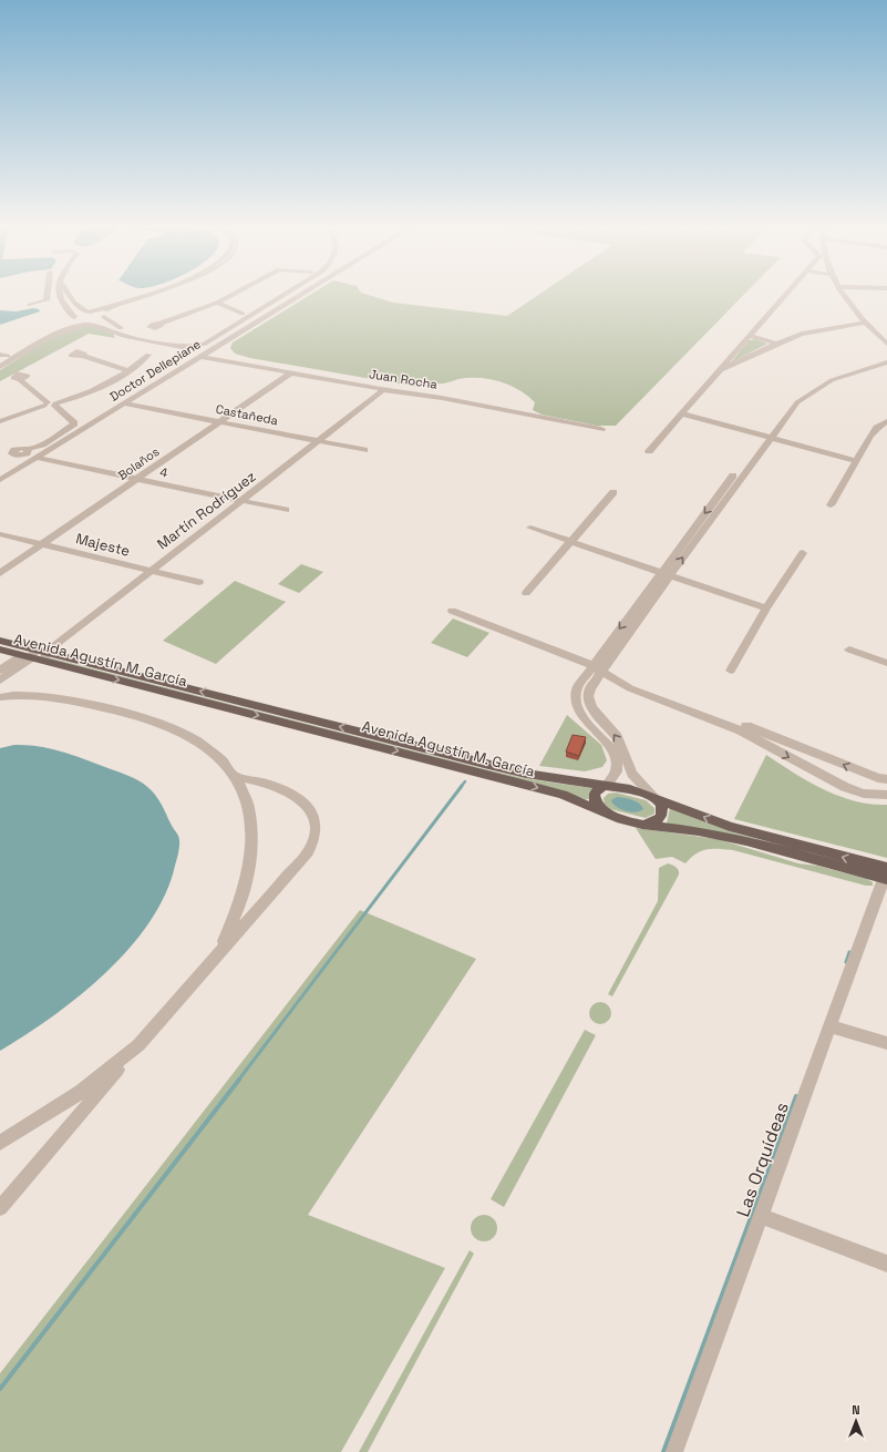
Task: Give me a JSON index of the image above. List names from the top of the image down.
{
  "streets": {
    "main road": ["Avenida Agustín M. García"],
    "street": [
      "Doctor Dellepiane",
      "Juan Rocha",
      "Castañeda",
      "Bolaños",
      "4",
      "Martín Rodríguez",
      "Majeste",
      "Las Orquídeas"
    ]
  },
  "crossings": [
    ["Doctor Dellepiane", "Juan Rocha"],
    ["Doctor Dellepiane", "Castañeda"],
    ["Doctor Dellepiane", "4"],
    ["Juan Rocha", "Bolaños"],
    ["Juan Rocha", "Martín Rodríguez"],
    ["Castañeda", "Bolaños"],
    ["Castañeda", "Martín Rodríguez"],
    ["Bolaños", "4"],
    ["Bolaños", "Majeste"],
    ["4", "Martín Rodríguez"],
    ["Martín Rodríguez", "Majeste"],
    ["Martín Rodríguez", "Avenida Agustín M. García"],
    ["Avenida Agustín M. García", "Las Orquídeas"]
  ],
  "north": "top"
}
